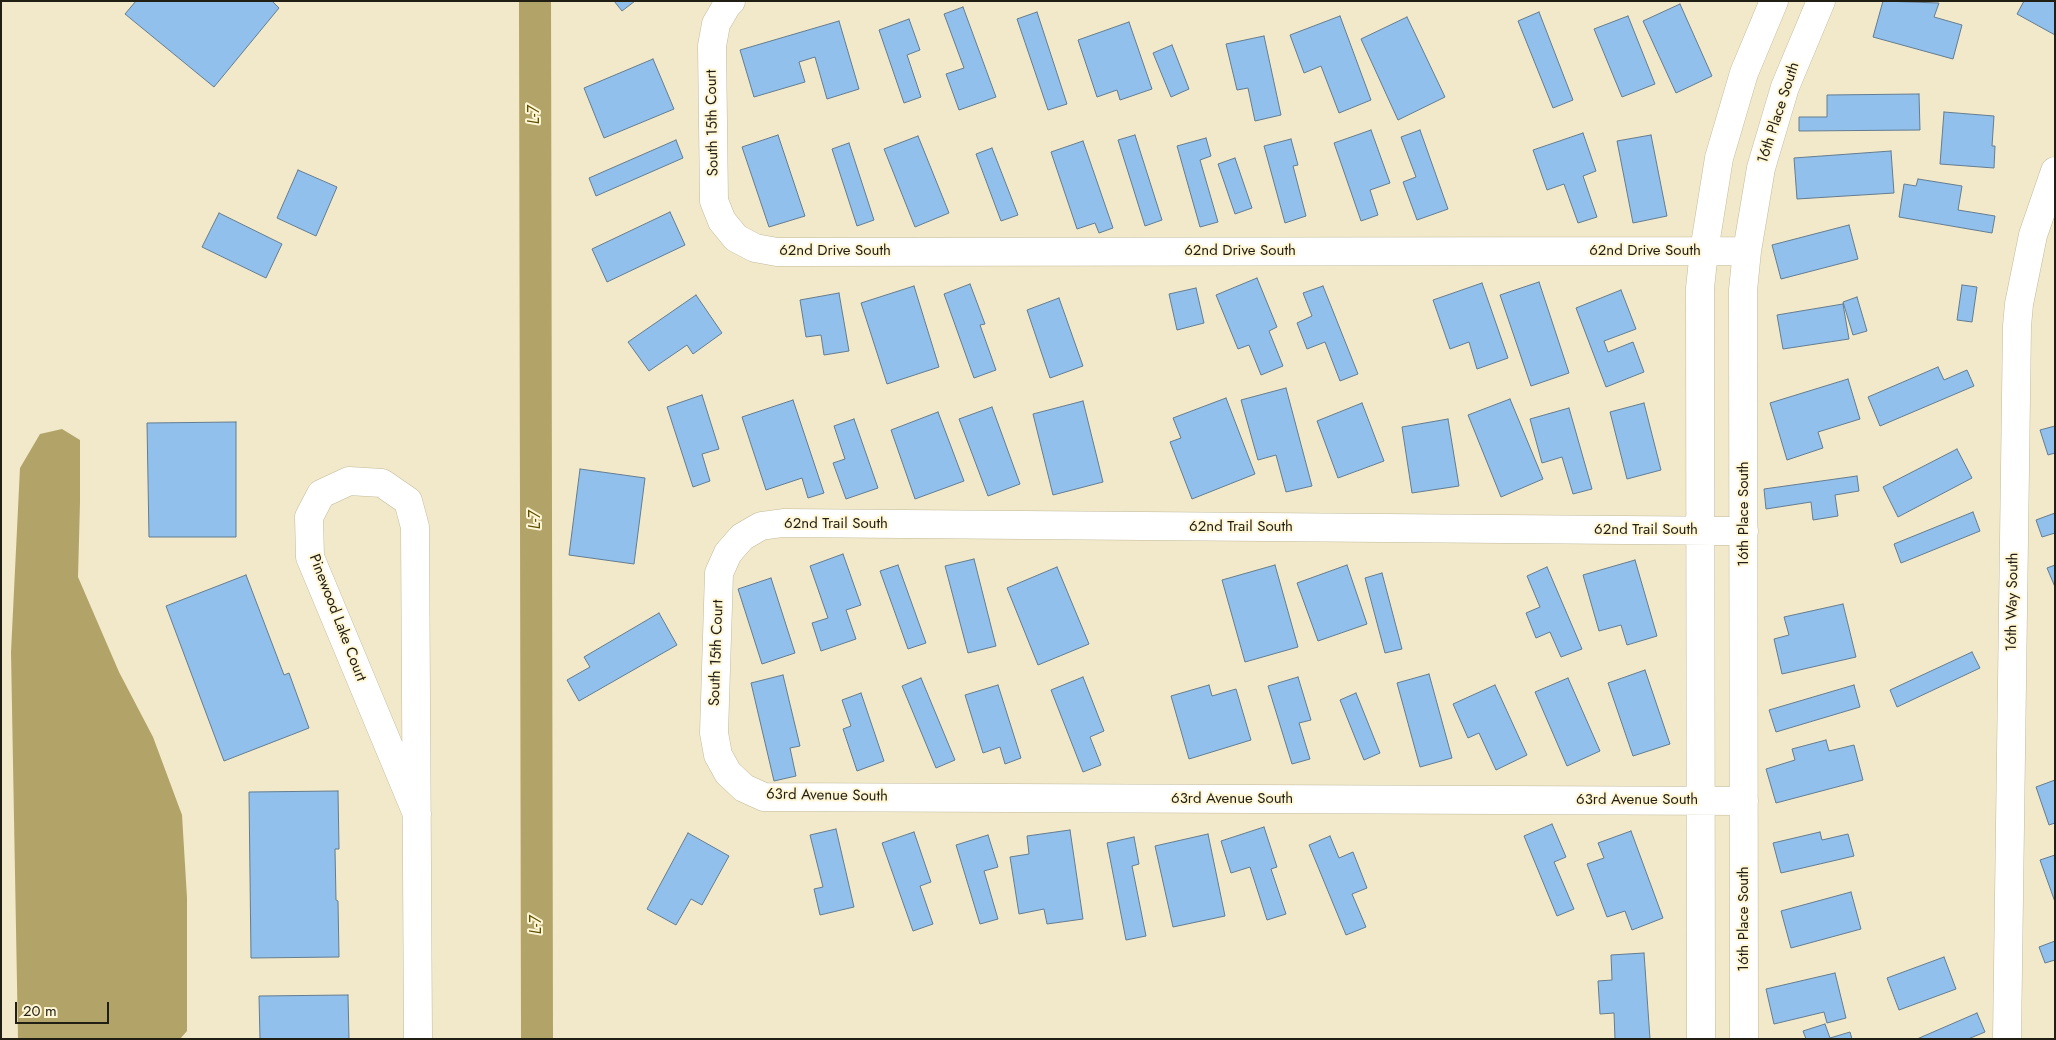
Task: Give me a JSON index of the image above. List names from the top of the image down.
{
  "streets": {
    "street": [
      "16th Place South",
      "South 15th Court",
      "62nd Drive South",
      "62nd Trail South",
      "16th Way South",
      "Pinewood Lake Court",
      "63rd Avenue South"
    ]
  },
  "crossings": [
    ["16th Place South", "62nd Drive South"],
    ["16th Place South", "62nd Trail South"],
    ["16th Place South", "63rd Avenue South"],
    ["South 15th Court", "62nd Drive South"],
    ["South 15th Court", "62nd Trail South"],
    ["South 15th Court", "63rd Avenue South"]
  ],
  "water": ["L-7"],
  "scale_bar": "20 m"
}
